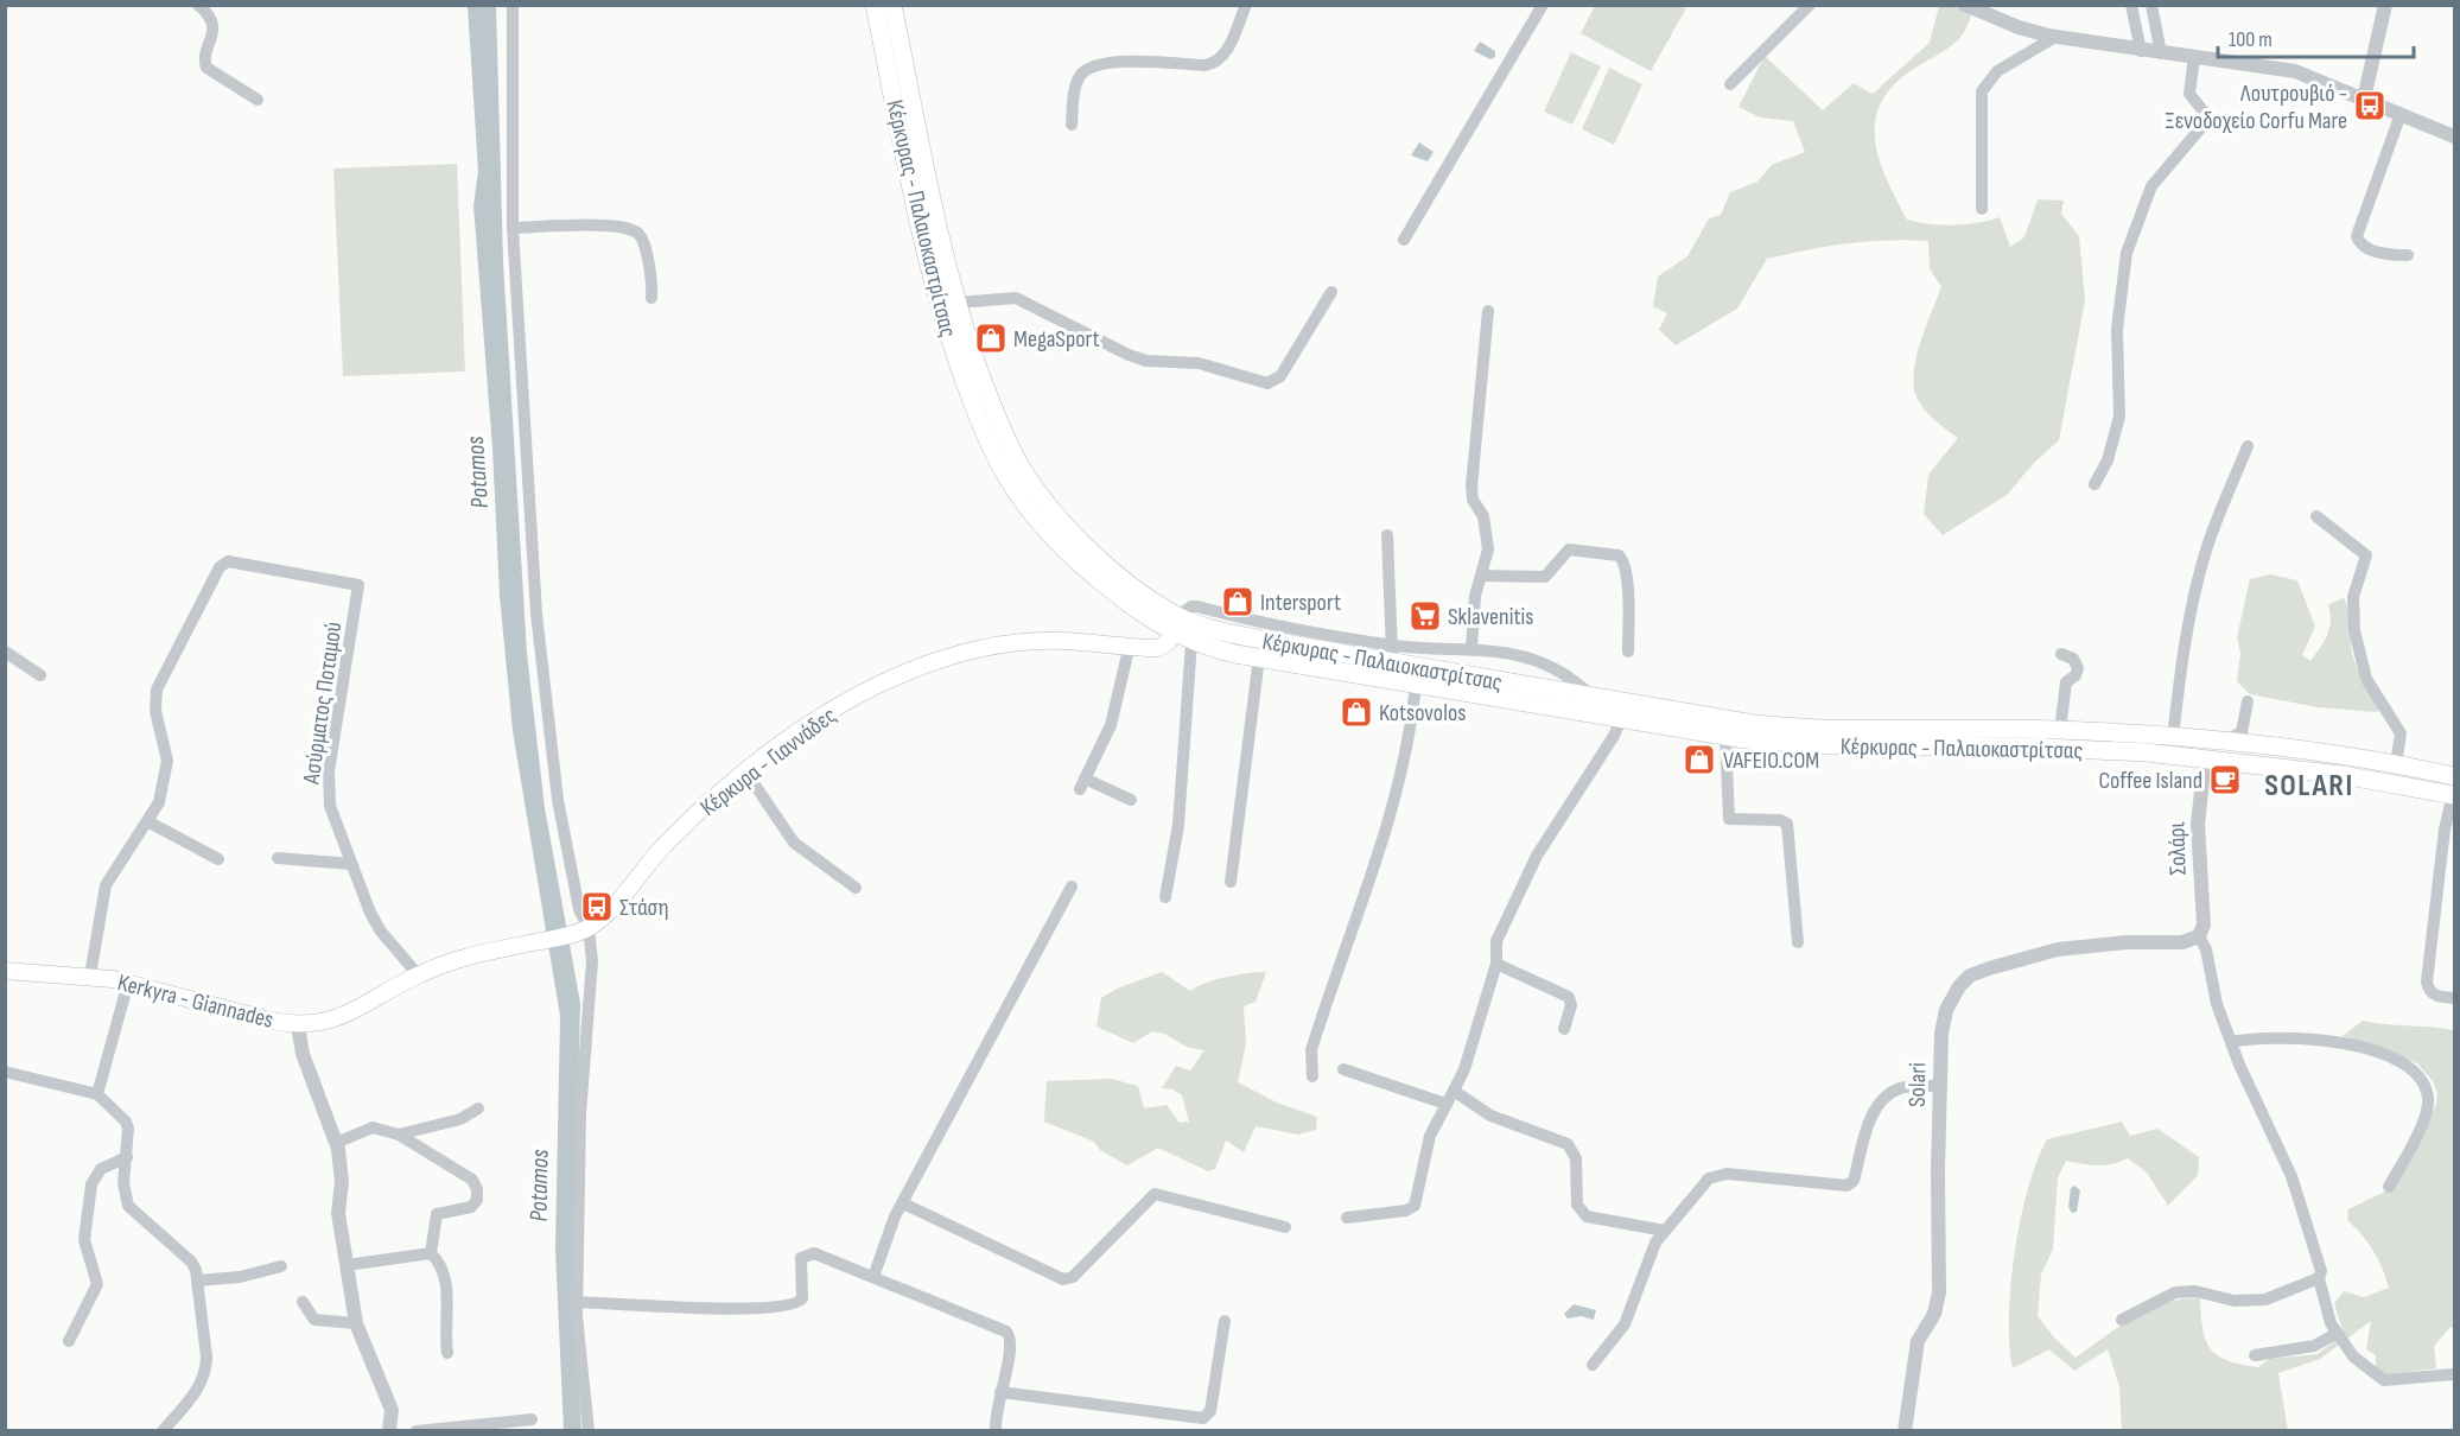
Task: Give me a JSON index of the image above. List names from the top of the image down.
{
  "streets": {
    "main road": ["Κέρκυρας - Παλαιοκαστρίτσας", "Κέρκυρα - Γιαννάδες", "Kerkyra - Giannades"],
    "street": ["Ασύρματος Ποταμού", "Σολάρι", "Solari"]
  },
  "crossings": [
    ["Κέρκυρας - Παλαιοκαστρίτσας", "Σολάρι"],
    ["Ασύρματος Ποταμού", "Kerkyra - Giannades"],
    ["Κέρκυρα - Γιαννάδες", "Kerkyra - Giannades"],
    ["Σολάρι", "Solari"]
  ],
  "districts": ["SOLARI"],
  "water": ["Potamos"],
  "places": {
    "bus stop": ["Λουτρουβιό - Ξενοδοχείο Corfu Mare", "Στάση"],
    "shop": [
      "MegaSport",
      "Intersport",
      "Kotsovolos",
      "VAFEIO.COM"
    ],
    "supermarket": ["Sklavenitis"],
    "cafe": ["Coffee Island"]
  },
  "scale_bar": "100 m"
}
